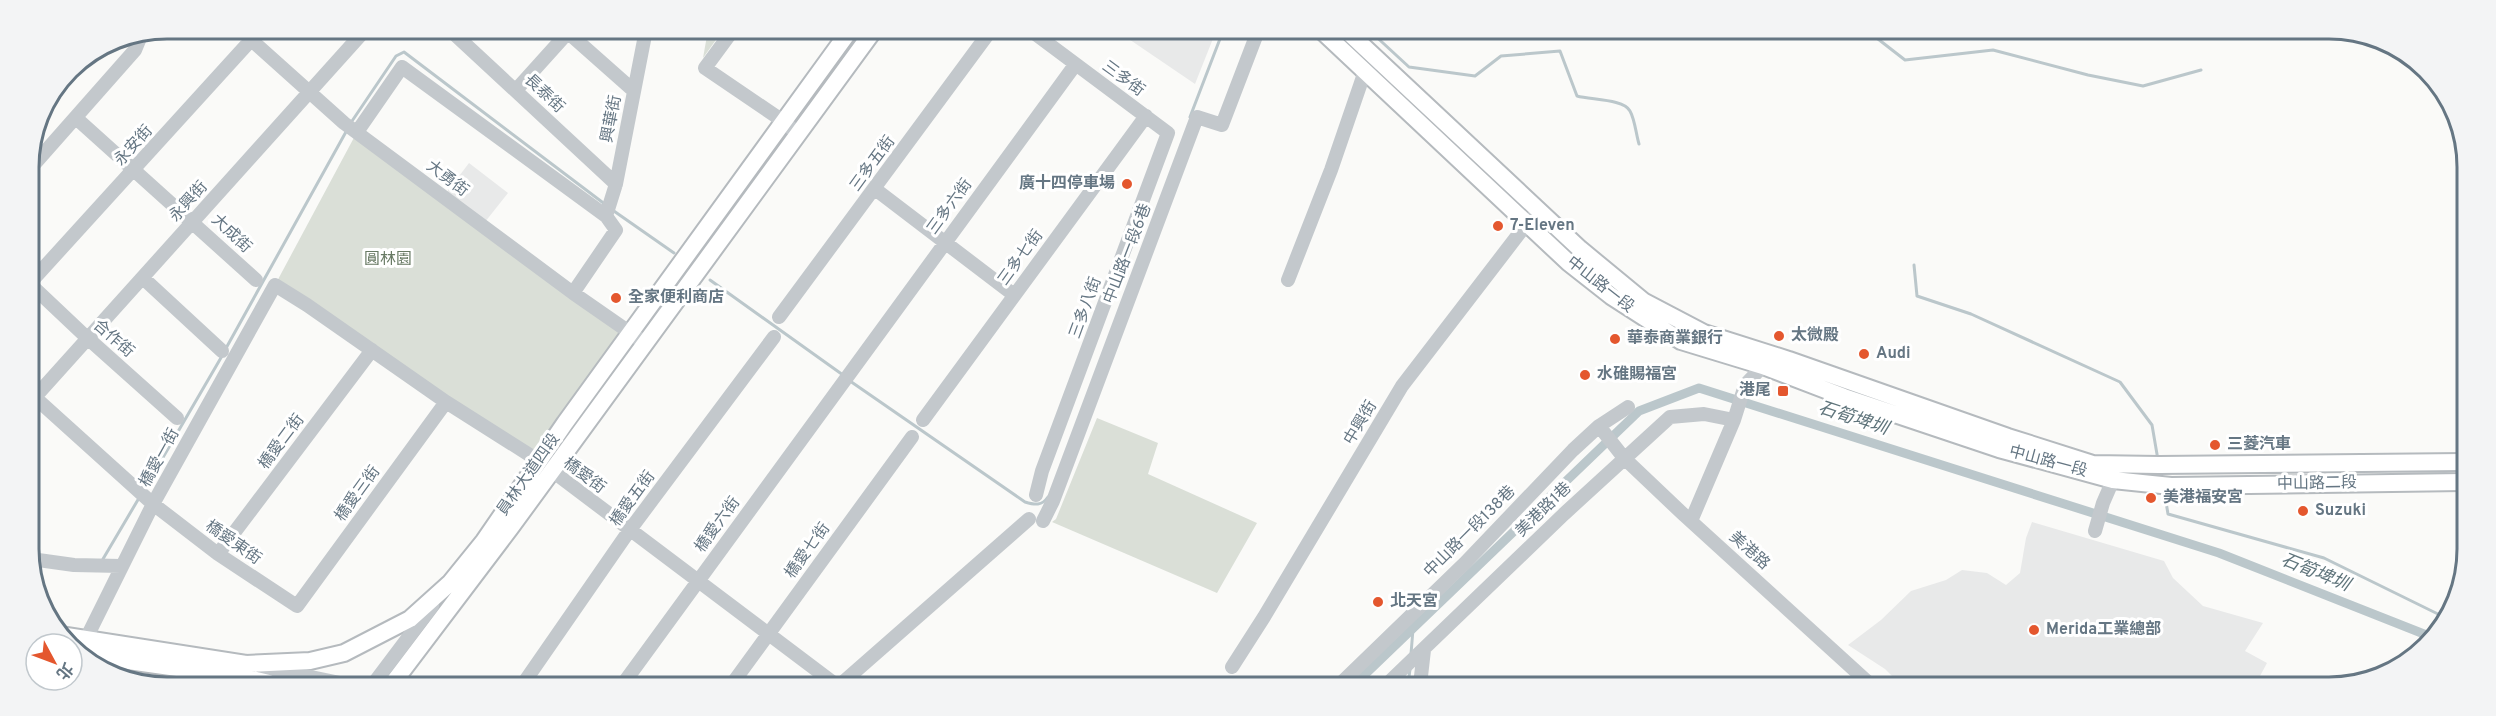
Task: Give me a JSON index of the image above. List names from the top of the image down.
{
  "streets": {
    "main road": ["中山路一段", "員林大道四段", "中山路二段"],
    "street": [
      "三多街",
      "長泰街",
      "興華街",
      "永安街",
      "三多五街",
      "大勇街",
      "永興街",
      "三多六街",
      "大成街",
      "中山路一段6巷",
      "三多七街",
      "三多八街",
      "合作街",
      "中興街",
      "橋愛二街",
      "橋愛一街",
      "橋愛街",
      "橋愛三街",
      "橋愛五街",
      "美港路1巷",
      "橋愛六街",
      "中山路一段138巷",
      "橋愛東街",
      "橋愛七街",
      "美港路"
    ]
  },
  "crossings": [
    ["三多街", "三多六街"],
    ["三多街", "三多七街"],
    ["三多街", "三多八街"],
    ["長泰街", "興華街"],
    ["永安街", "大勇街"],
    ["永安街", "大成街"],
    ["大勇街", "永興街"],
    ["大勇街", "員林大道四段"],
    ["永興街", "大成街"],
    ["永興街", "合作街"],
    ["三多六街", "橋愛六街"],
    ["中山路一段", "中興街"],
    ["中山路一段", "中山路二段"],
    ["橋愛二街", "橋愛街"],
    ["橋愛二街", "橋愛東街"],
    ["橋愛一街", "橋愛街"],
    ["橋愛一街", "橋愛東街"],
    ["員林大道四段", "橋愛街"],
    ["橋愛街", "橋愛三街"],
    ["橋愛街", "橋愛五街"],
    ["橋愛街", "橋愛六街"],
    ["橋愛街", "橋愛七街"],
    ["橋愛三街", "橋愛東街"],
    ["美港路1巷", "美港路"],
    ["中山路一段138巷", "美港路"]
  ],
  "water": ["石筍埤圳"],
  "parks": ["圓林園"],
  "places": {
    "other": [
      "廣十四停車場",
      "7-Eleven",
      "全家便利商店",
      "太微殿",
      "華泰商業銀行",
      "Audi",
      "水碓賜福宮",
      "三菱汽車",
      "美港福安宮",
      "Suzuki",
      "北天宮",
      "Merida工業總部"
    ],
    "transit": ["港尾"]
  },
  "north": "bottom right"
}
